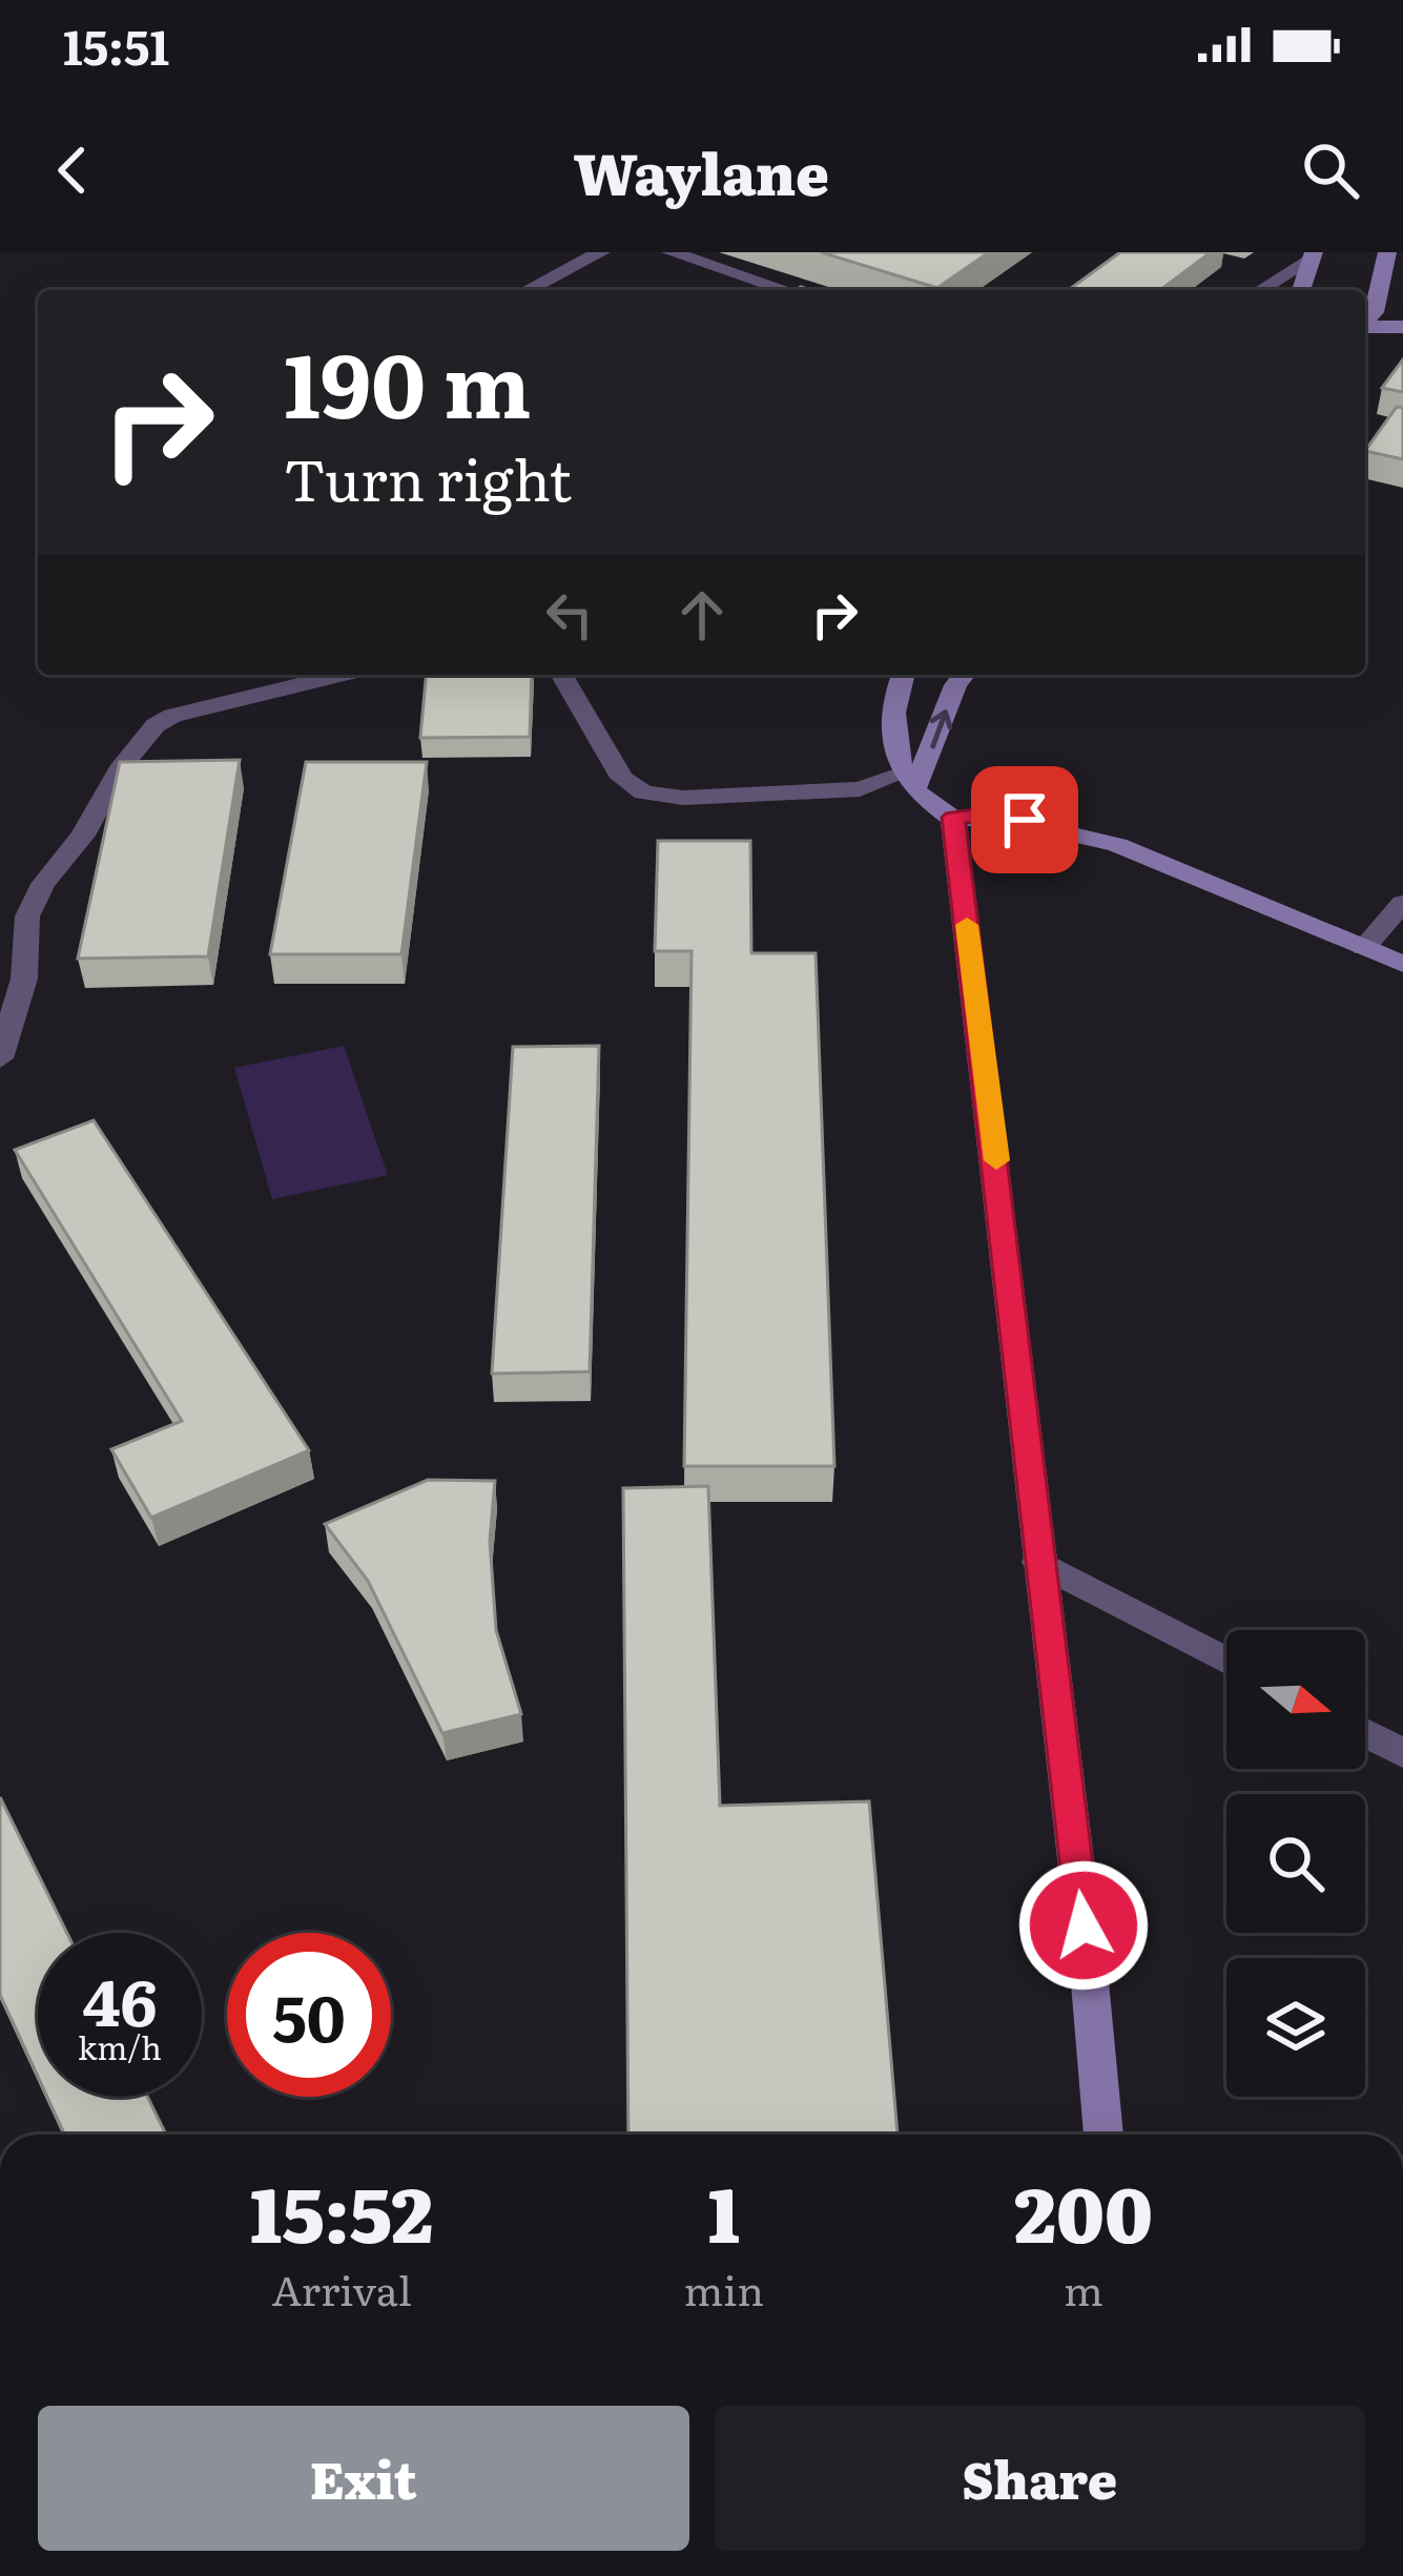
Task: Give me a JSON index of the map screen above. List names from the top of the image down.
{
  "north": "right",
  "page": {
    "status": "15:51",
    "header": "Waylane",
    "turn": ["190 m", "Turn right"],
    "speed": "46 km/h",
    "limit": "50",
    "eta": [
      "15:52",
      "Arrival",
      "1",
      "min",
      "200",
      "m"
    ],
    "buttons": ["Exit", "Share"]
  }
}
